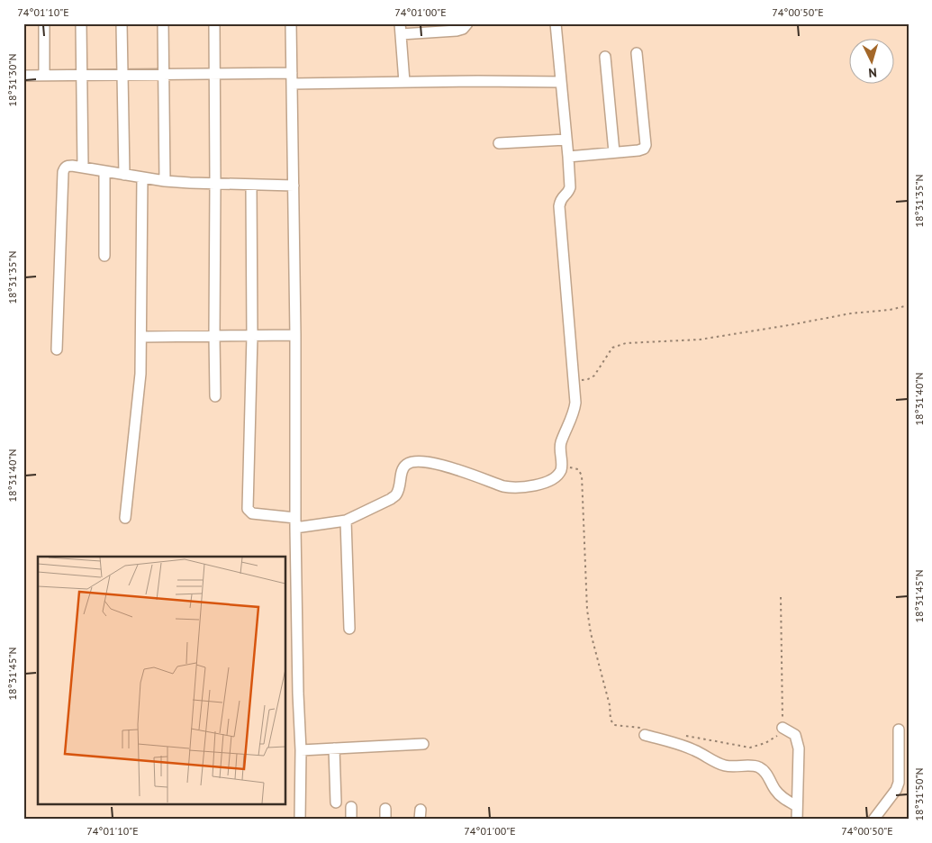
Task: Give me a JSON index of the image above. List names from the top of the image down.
{
  "north": "bottom",
  "coordinates": [
    "74°01'10\"E",
    "74°01'00\"E",
    "74°00'50\"E",
    "18°31'30\"N",
    "18°31'35\"N",
    "18°31'40\"N",
    "18°31'45\"N",
    "18°31'50\"N"
  ]
}
